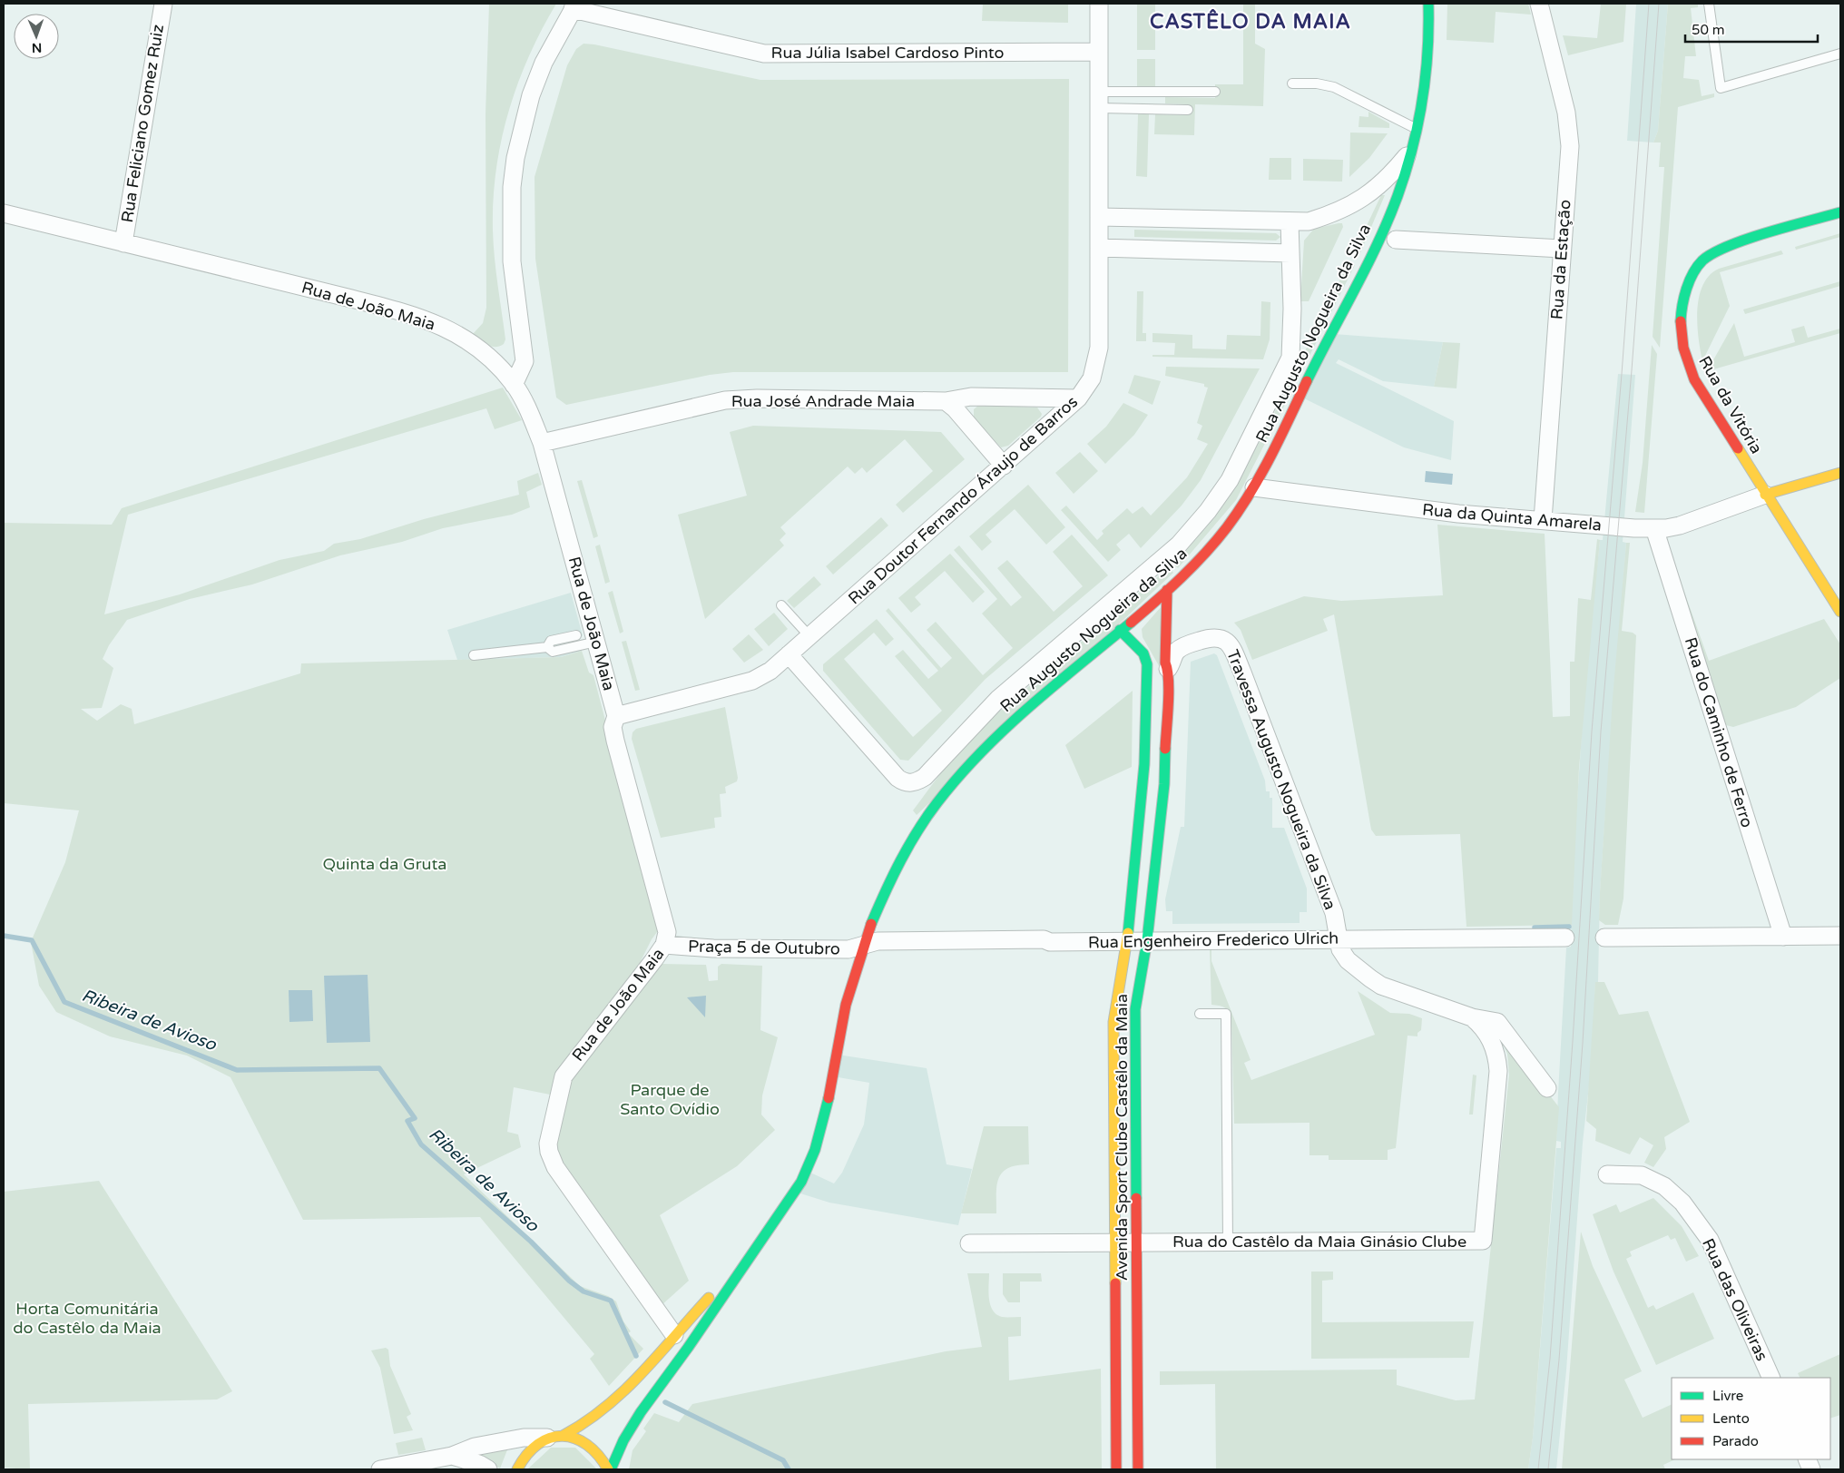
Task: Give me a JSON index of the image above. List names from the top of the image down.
{
  "streets": {
    "street": [
      "Rua Júlia Isabel Cardoso Pinto",
      "Rua Feliciano Gomez Ruiz",
      "Rua da Estação",
      "Rua de João Maia",
      "Rua Augusto Nogueira da Silva",
      "Rua José Andrade Maia",
      "Rua da Vitória",
      "Rua Doutor Fernando Áraujo de Barros",
      "Rua da Quinta Amarela",
      "Rua do Caminho de Ferro",
      "Travessa Augusto Nogueira da Silva",
      "Rua Engenheiro Frederico Ulrich",
      "Praça 5 de Outubro",
      "Avenida Sport Clube Castêlo da Maia",
      "Rua do Castêlo da Maia Ginásio Clube",
      "Rua das Oliveiras"
    ]
  },
  "crossings": [
    ["Rua Júlia Isabel Cardoso Pinto", "Rua Doutor Fernando Áraujo de Barros"],
    ["Rua Feliciano Gomez Ruiz", "Rua de João Maia"],
    ["Rua da Estação", "Rua da Quinta Amarela"],
    ["Rua de João Maia", "Rua Augusto Nogueira da Silva"],
    ["Rua de João Maia", "Rua José Andrade Maia"],
    ["Rua de João Maia", "Rua Doutor Fernando Áraujo de Barros"],
    ["Rua de João Maia", "Praça 5 de Outubro"],
    ["Rua Augusto Nogueira da Silva", "Rua da Quinta Amarela"],
    ["Rua Augusto Nogueira da Silva", "Rua Engenheiro Frederico Ulrich"],
    ["Rua Augusto Nogueira da Silva", "Praça 5 de Outubro"],
    ["Rua Augusto Nogueira da Silva", "Avenida Sport Clube Castêlo da Maia"],
    ["Rua José Andrade Maia", "Rua Doutor Fernando Áraujo de Barros"],
    ["Rua da Vitória", "Rua da Quinta Amarela"],
    ["Rua da Quinta Amarela", "Rua do Caminho de Ferro"],
    ["Travessa Augusto Nogueira da Silva", "Rua Engenheiro Frederico Ulrich"],
    ["Travessa Augusto Nogueira da Silva", "Avenida Sport Clube Castêlo da Maia"],
    ["Rua Engenheiro Frederico Ulrich", "Praça 5 de Outubro"],
    ["Rua Engenheiro Frederico Ulrich", "Avenida Sport Clube Castêlo da Maia"],
    ["Avenida Sport Clube Castêlo da Maia", "Rua do Castêlo da Maia Ginásio Clube"]
  ],
  "districts": ["CASTÊLO DA MAIA"],
  "water": ["Ribeira de Avioso"],
  "parks": ["Quinta da Gruta", "Parque de Santo Ovídio", "Horta Comunitária do Castêlo da Maia"],
  "legend": ["Livre", "Lento", "Parado"],
  "scale_bar": "50 m",
  "north": "bottom"
}
